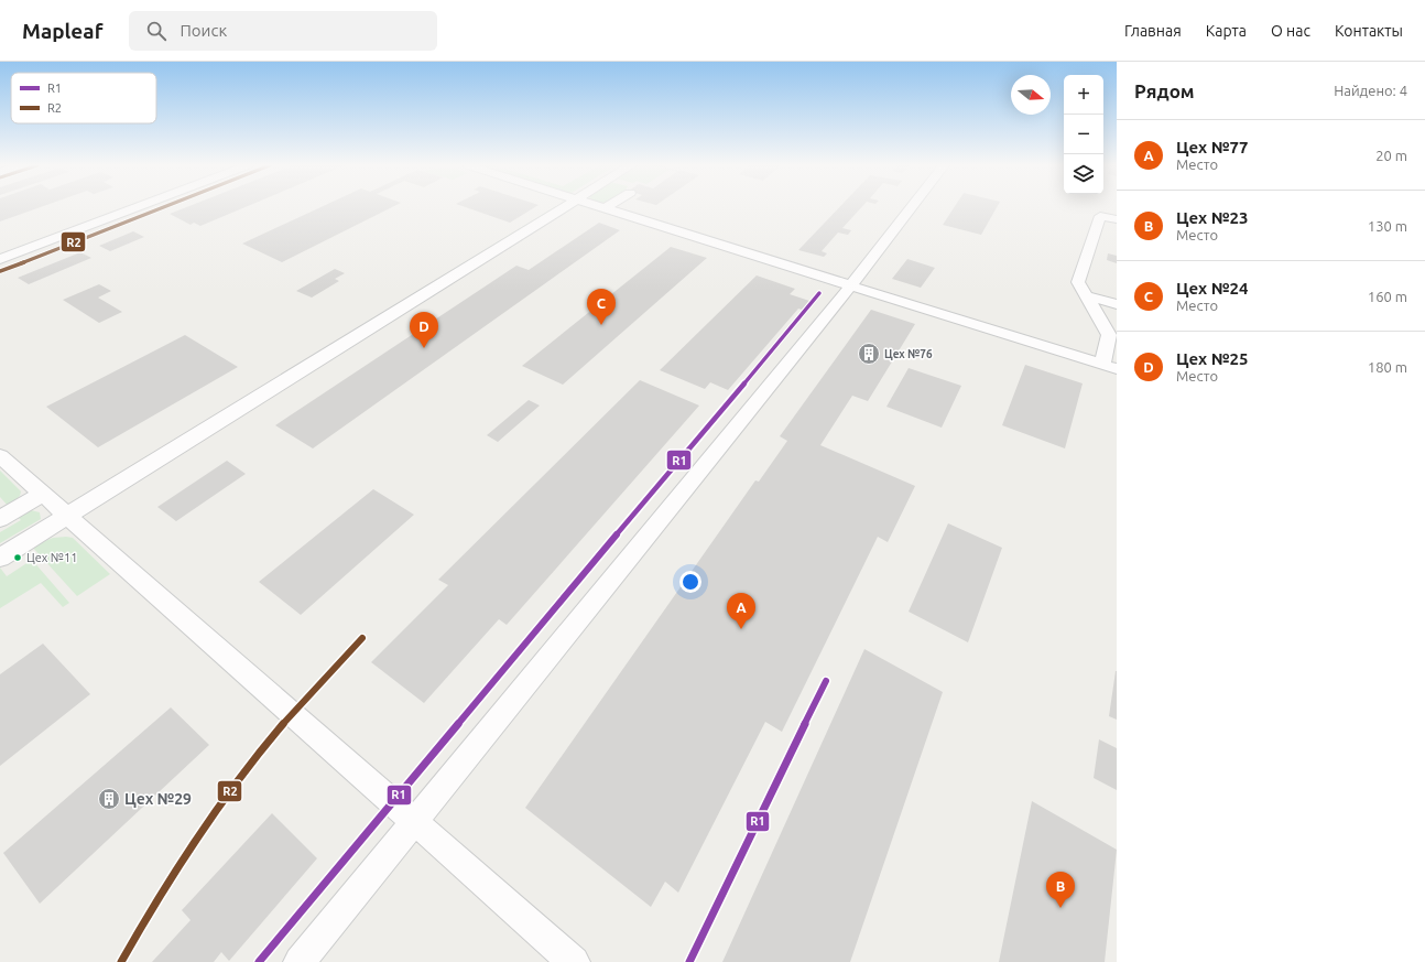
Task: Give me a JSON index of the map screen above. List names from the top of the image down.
{
  "places": {
    "building": ["Цех №76", "Цех №29"],
    "other": ["Цех №11"]
  },
  "lines": ["transit line R2", "transit line R1"],
  "legend": ["R1", "R2"],
  "north": "right",
  "page": {
    "header": "Mapleaf",
    "search": "Поиск",
    "nav": [
      "Главная",
      "Карта",
      "О нас",
      "Контакты"
    ],
    "heading": ["Рядом", "Найдено: 4"],
    "map_buttons": ["+", "−"],
    "list": [
      {
        "mark": "A",
        "name": "Цех №77",
        "note": "Место",
        "value": "20 m"
      },
      {
        "mark": "B",
        "name": "Цех №23",
        "note": "Место",
        "value": "130 m"
      },
      {
        "mark": "C",
        "name": "Цех №24",
        "note": "Место",
        "value": "160 m"
      },
      {
        "mark": "D",
        "name": "Цех №25",
        "note": "Место",
        "value": "180 m"
      }
    ],
    "pins": [
      "C",
      "D",
      "A",
      "B"
    ]
  }
}
